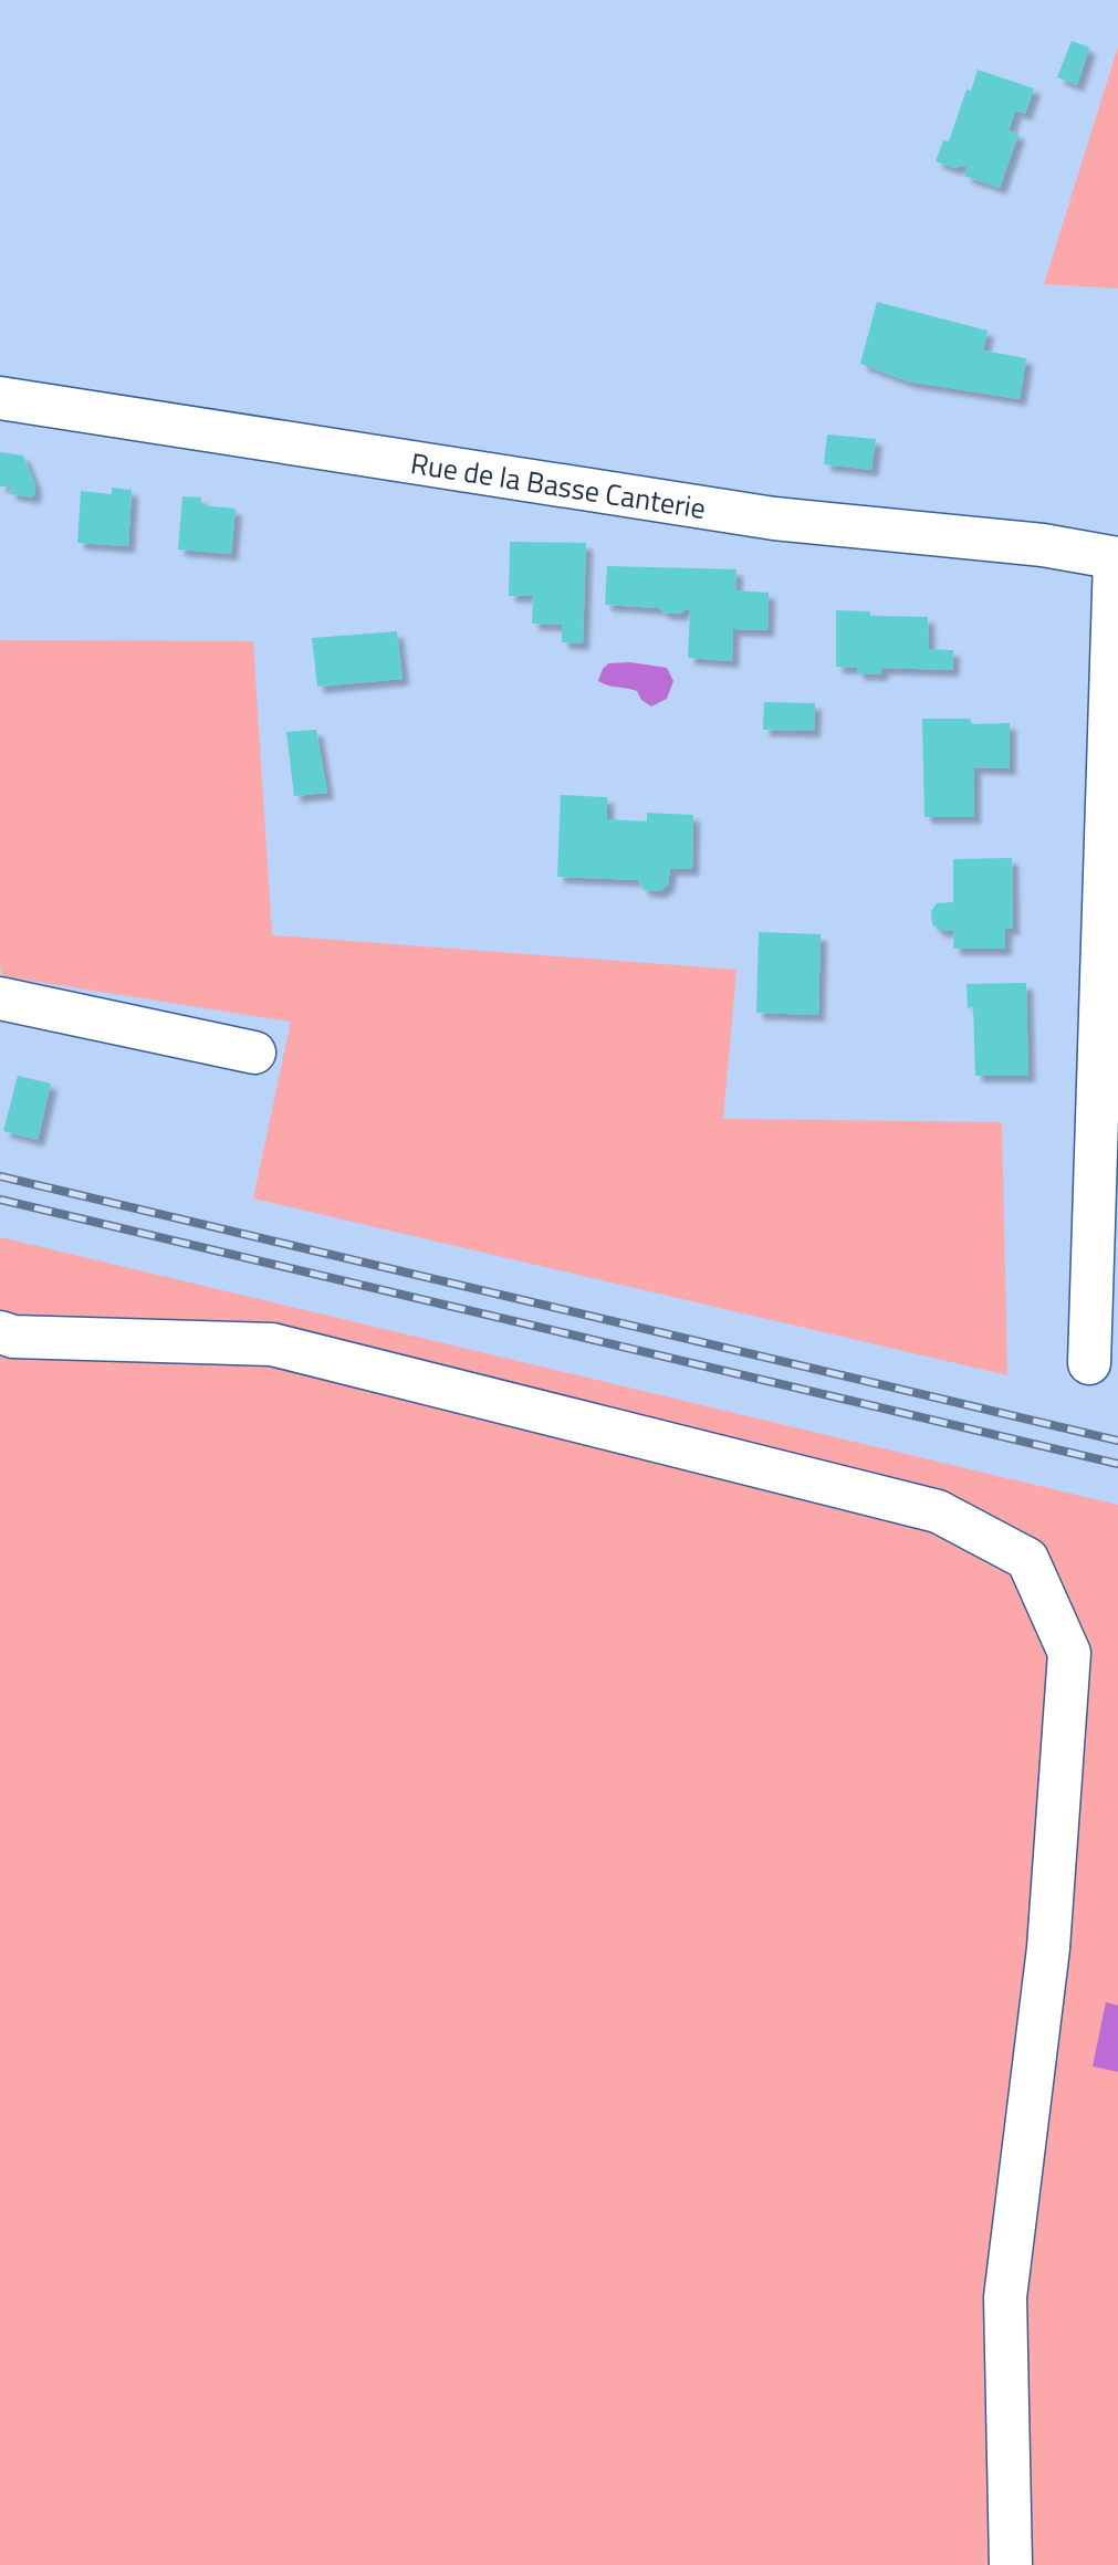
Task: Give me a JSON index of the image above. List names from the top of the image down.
{
  "streets": {
    "street": ["Rue de la Basse Canterie"]
  }
}
